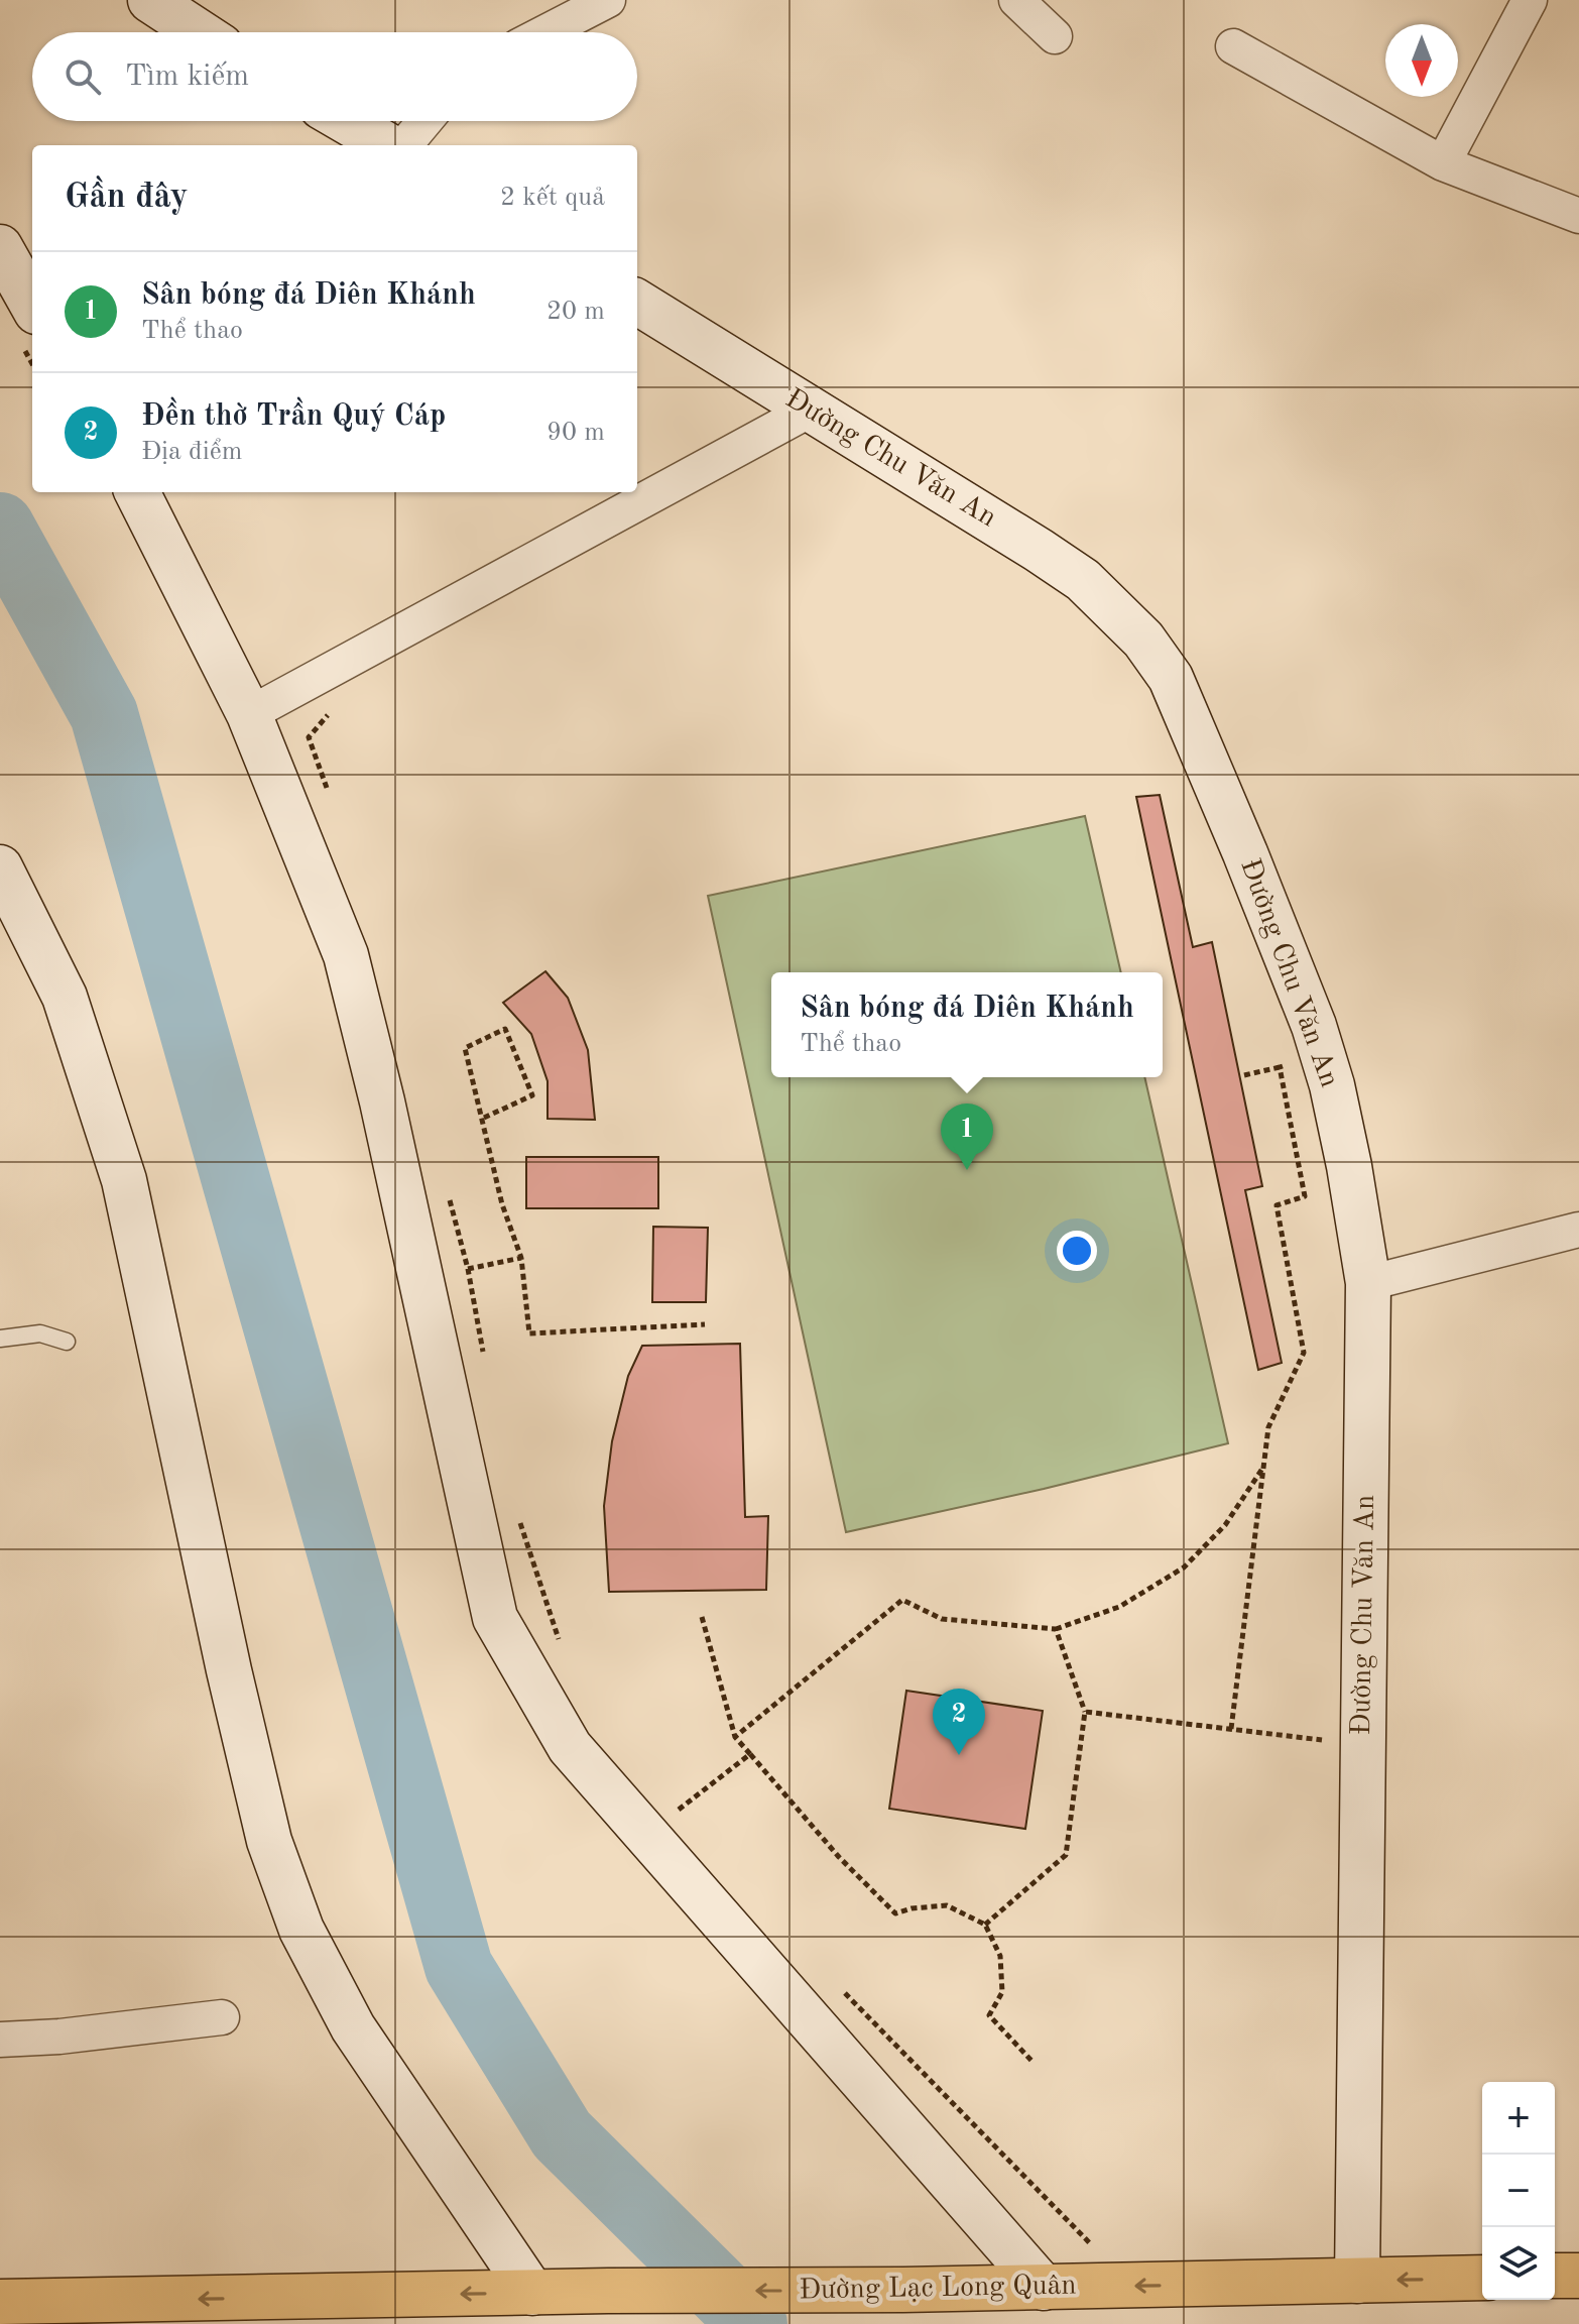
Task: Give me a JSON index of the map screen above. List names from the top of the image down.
{
  "streets": {
    "main road": ["Đường Lạc Long Quân"],
    "street": ["Đường Chu Văn An"]
  },
  "crossings": [
    ["Đường Chu Văn An", "Đường Lạc Long Quân"]
  ],
  "one_way": ["Đường Lạc Long Quân"],
  "north": "bottom",
  "page": {
    "search": "Tìm kiếm",
    "heading": ["Gần đây", "2 kết quả"],
    "list": [
      {
        "mark": "1",
        "name": "Sân bóng đá Diên Khánh",
        "note": "Thể thao",
        "value": "20 m"
      },
      {
        "mark": "2",
        "name": "Đền thờ Trần Quý Cáp",
        "note": "Địa điểm",
        "value": "90 m"
      }
    ],
    "popup": ["Sân bóng đá Diên Khánh", "Thể thao"],
    "pins": ["1", "2"],
    "map_buttons": ["+", "−"]
  }
}
